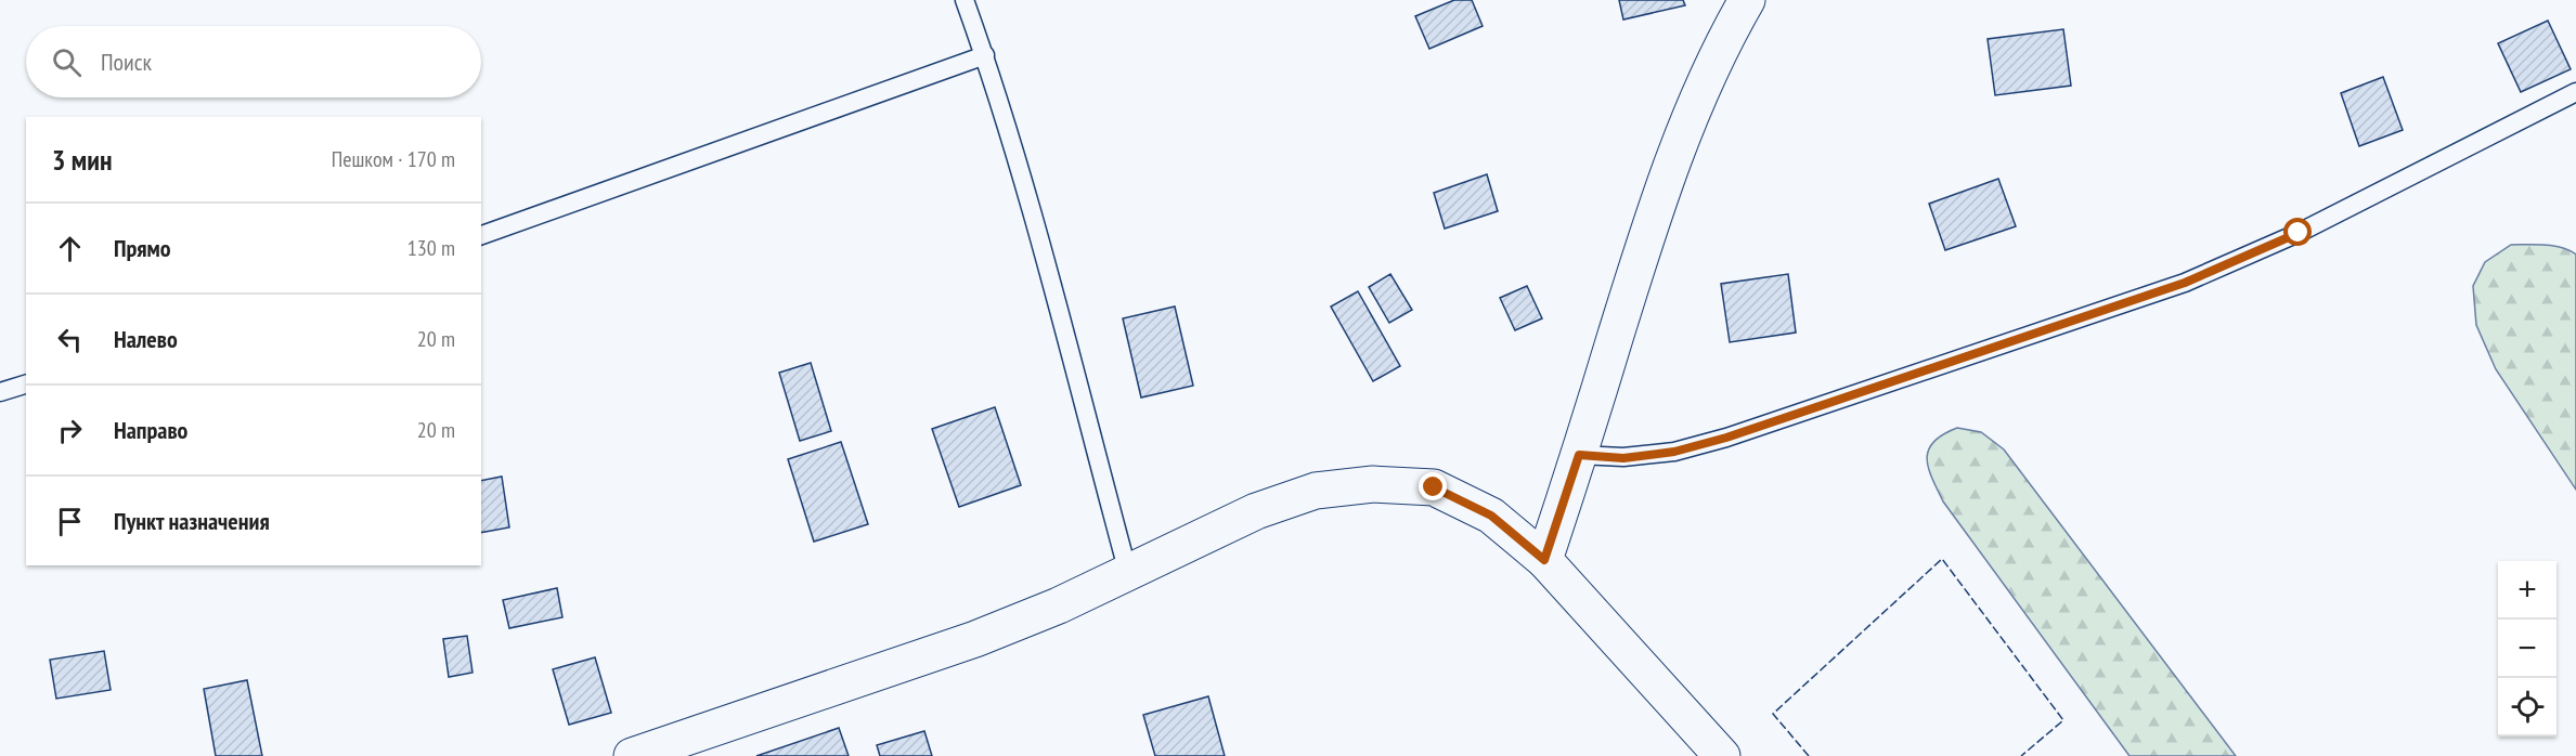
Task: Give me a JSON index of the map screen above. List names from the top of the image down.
{
  "page": {
    "search": "Поиск",
    "heading": ["3 мин", "Пешком · 170 m"],
    "list": [
      ["Прямо", "130 m"],
      ["Налево", "20 m"],
      ["Направо", "20 m"],
      "Пункт назначения"
    ],
    "map_buttons": ["+", "−"]
  }
}
